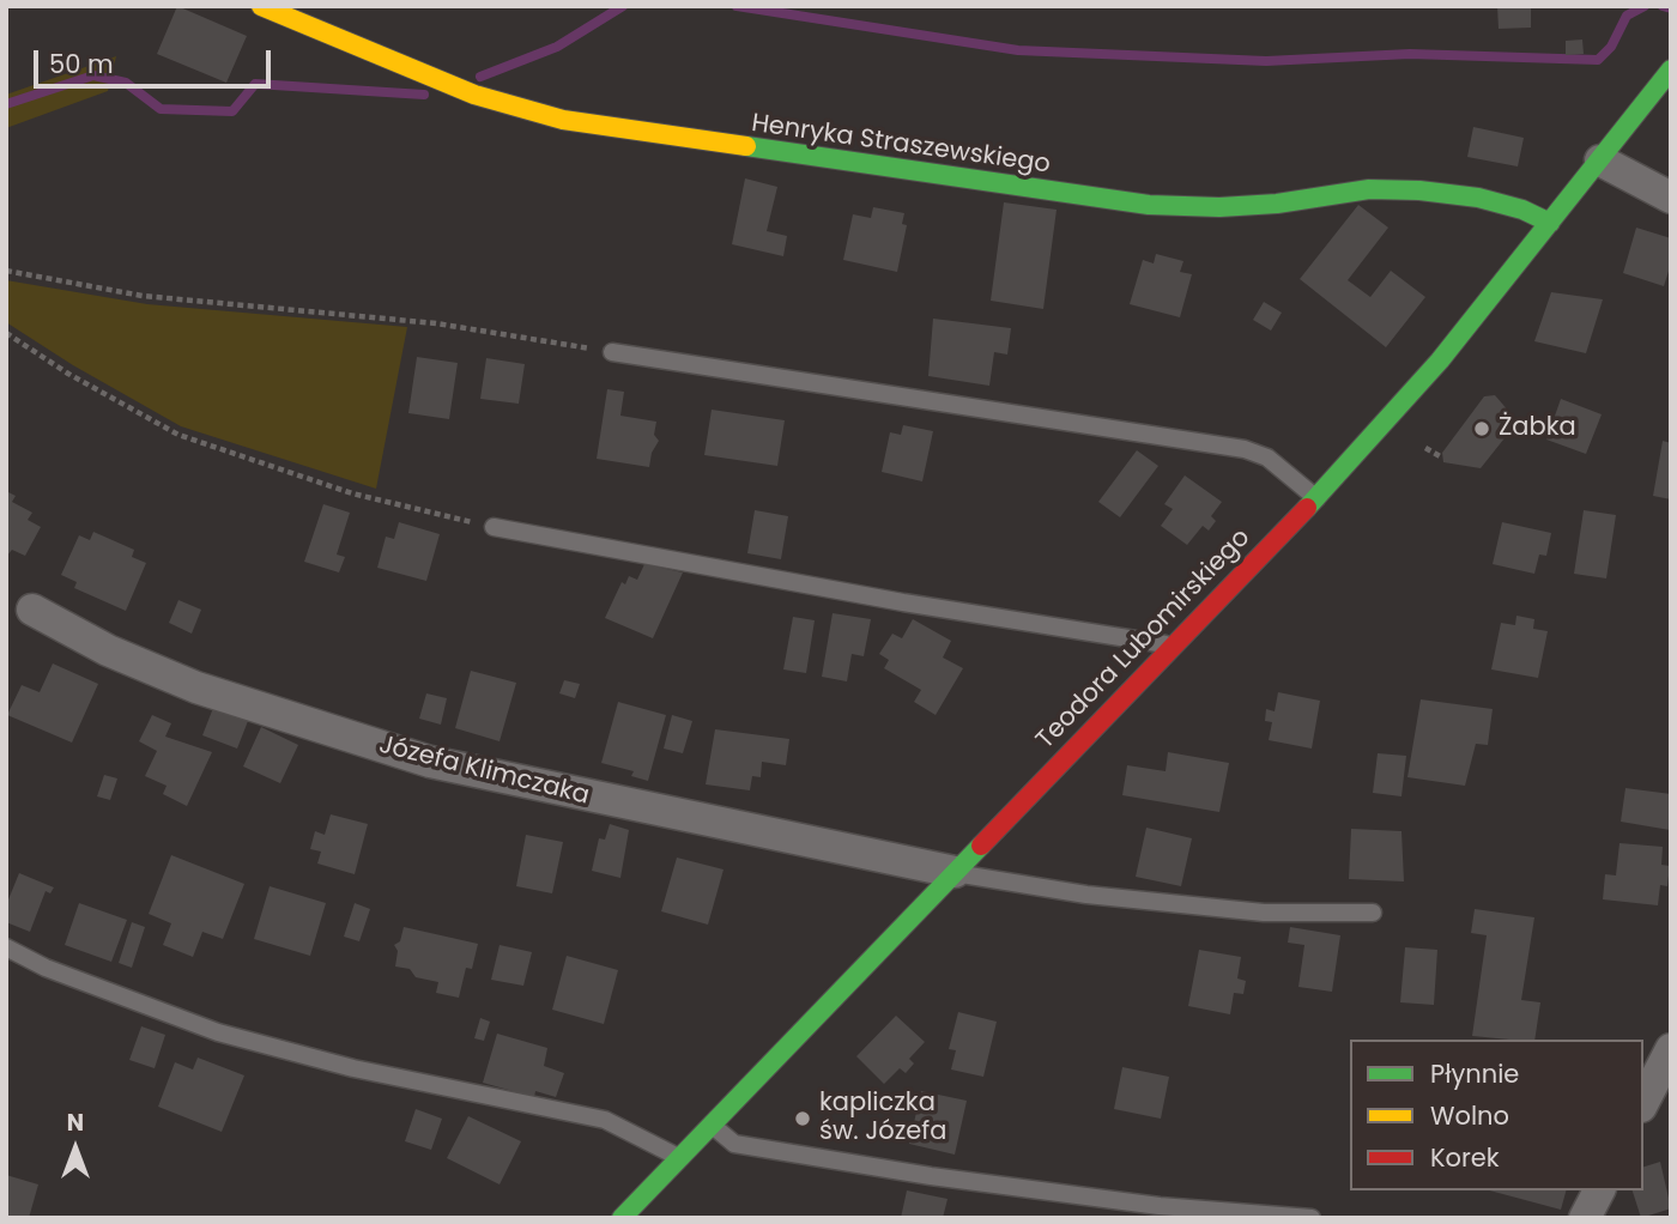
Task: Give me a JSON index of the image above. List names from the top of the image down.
{
  "streets": {
    "main road": ["Henryka Straszewskiego", "Teodora Lubomirskiego"],
    "street": ["Józefa Klimczaka"]
  },
  "crossings": [
    ["Henryka Straszewskiego", "Teodora Lubomirskiego"],
    ["Teodora Lubomirskiego", "Józefa Klimczaka"]
  ],
  "places": ["Żabka", "kapliczka św. Józefa"],
  "legend": ["Płynnie", "Wolno", "Korek"],
  "scale_bar": "50 m",
  "north": "top"
}
